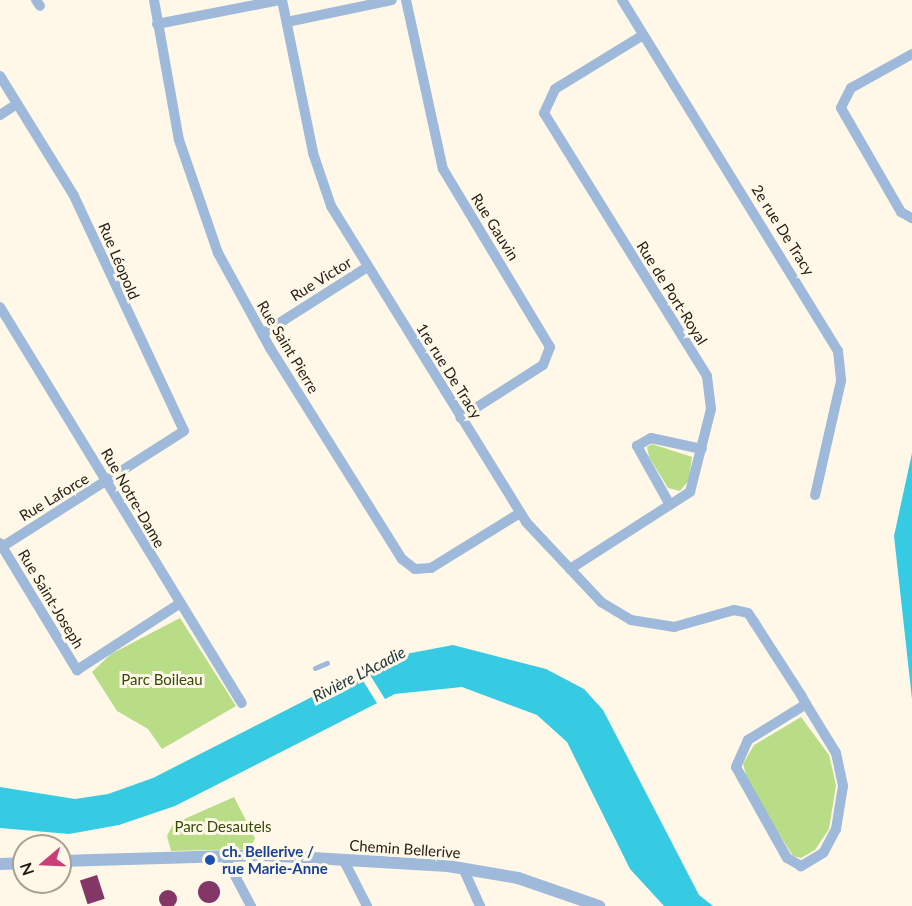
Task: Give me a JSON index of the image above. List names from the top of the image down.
{
  "streets": {
    "street": [
      "Rue Gauvin",
      "2e rue De Tracy",
      "Rue Léopold",
      "Rue Victor",
      "Rue de Port-Royal",
      "Rue Saint Pierre",
      "1re rue De Tracy",
      "Rue Laforce",
      "Rue Notre-Dame",
      "Rue Saint-Joseph",
      "Chemin Bellerive"
    ]
  },
  "crossings": [
    ["Rue Gauvin", "1re rue De Tracy"],
    ["2e rue De Tracy", "Rue de Port-Royal"],
    ["Rue Léopold", "Rue Laforce"],
    ["Rue Victor", "Rue Saint Pierre"],
    ["Rue Victor", "1re rue De Tracy"],
    ["Rue de Port-Royal", "1re rue De Tracy"],
    ["Rue Saint Pierre", "1re rue De Tracy"],
    ["Rue Laforce", "Rue Notre-Dame"],
    ["Rue Laforce", "Rue Saint-Joseph"],
    ["Rue Notre-Dame", "Rue Saint-Joseph"]
  ],
  "water": ["Rivière L'Acadie"],
  "parks": ["Parc Boileau", "Parc Desautels"],
  "places": ["ch. Bellerive / rue Marie-Anne"],
  "north": "left"
}
